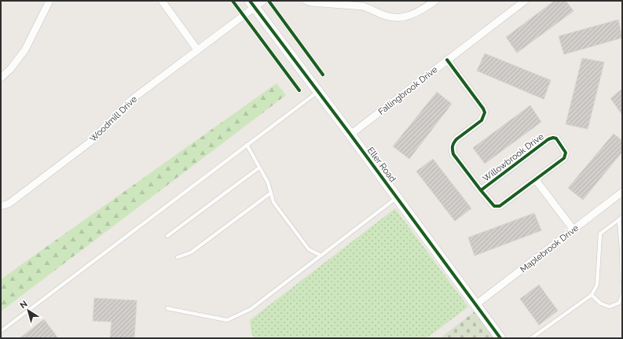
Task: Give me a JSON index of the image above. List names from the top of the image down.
{
  "streets": {
    "street": [
      "Fallingbrook Drive",
      "Woodmill Drive",
      "Willowbrook Drive",
      "Eller Road",
      "Maplebrook Drive"
    ]
  },
  "crossings": [
    ["Fallingbrook Drive", "Willowbrook Drive"],
    ["Fallingbrook Drive", "Eller Road"],
    ["Woodmill Drive", "Eller Road"],
    ["Eller Road", "Maplebrook Drive"]
  ],
  "north": "top left"
}
